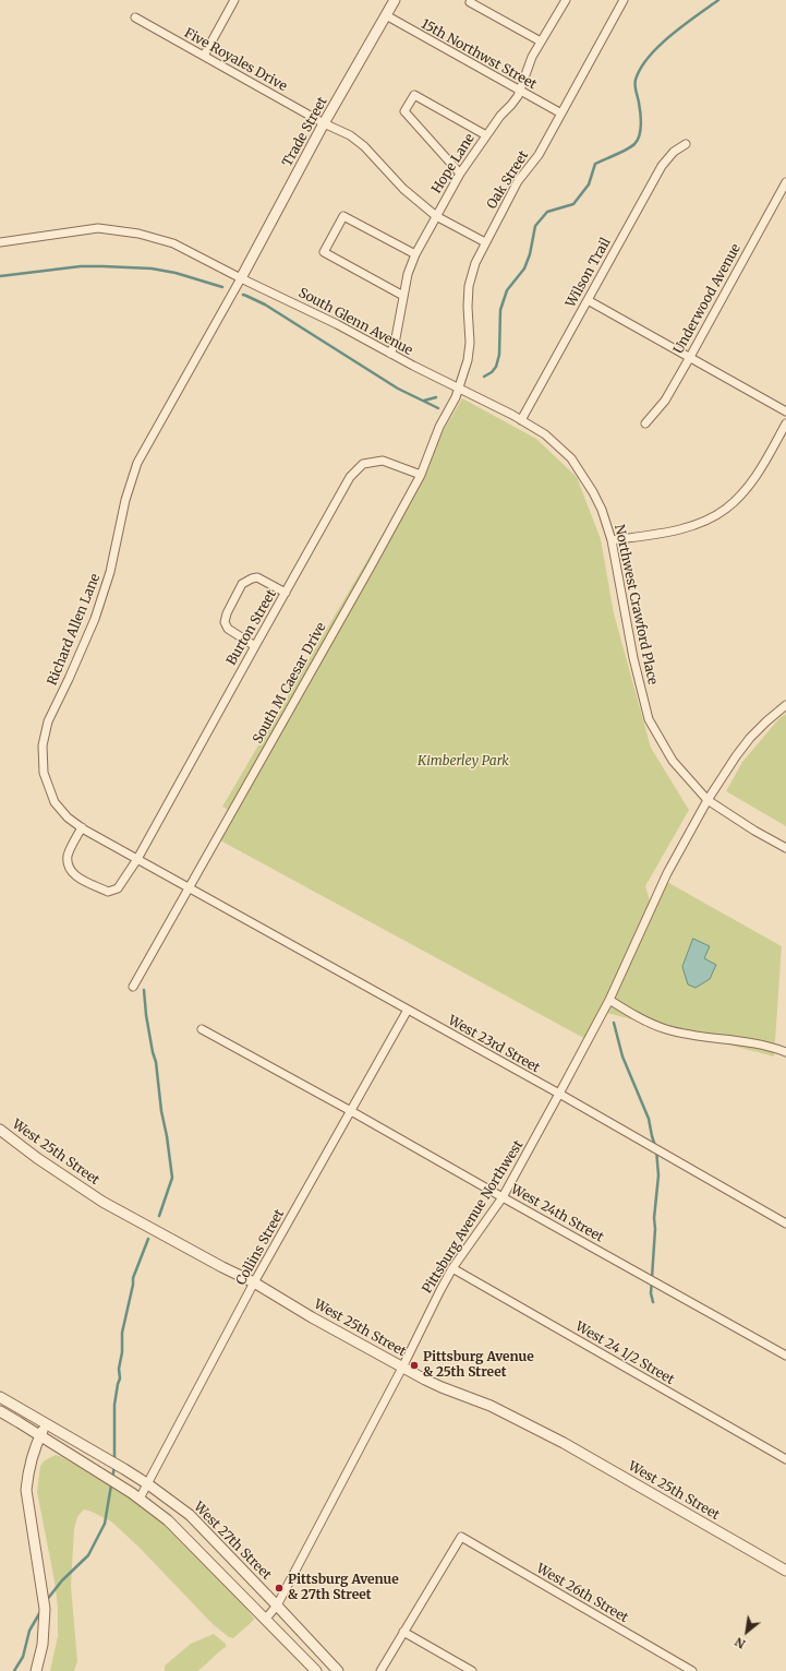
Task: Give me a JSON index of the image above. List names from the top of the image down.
{
  "streets": {
    "street": [
      "15th Northwst Street",
      "Five Royales Drive",
      "Trade Street",
      "Hope Lane",
      "Oak Street",
      "Wilson Trail",
      "Underwood Avenue",
      "South Glenn Avenue",
      "Northwest Crawford Place",
      "Burton Street",
      "Richard Allen Lane",
      "South M Caesar Drive",
      "West 23rd Street",
      "West 25th Street",
      "West 24th Street",
      "Pittsburg Avenue Northwest",
      "Collins Street",
      "West 24 1/2 Street",
      "West 27th Street",
      "West 26th Street"
    ]
  },
  "crossings": [
    ["15th Northwst Street", "Trade Street"],
    ["15th Northwst Street", "Hope Lane"],
    ["15th Northwst Street", "Oak Street"],
    ["Five Royales Drive", "Trade Street"],
    ["Five Royales Drive", "Hope Lane"],
    ["Five Royales Drive", "Oak Street"],
    ["Trade Street", "South Glenn Avenue"],
    ["Trade Street", "Richard Allen Lane"],
    ["Hope Lane", "South Glenn Avenue"],
    ["Oak Street", "South Glenn Avenue"],
    ["Oak Street", "Northwest Crawford Place"],
    ["Oak Street", "South M Caesar Drive"],
    ["Wilson Trail", "Northwest Crawford Place"],
    ["South Glenn Avenue", "Northwest Crawford Place"],
    ["South Glenn Avenue", "Richard Allen Lane"],
    ["South Glenn Avenue", "South M Caesar Drive"],
    ["Northwest Crawford Place", "South M Caesar Drive"],
    ["Northwest Crawford Place", "Pittsburg Avenue Northwest"],
    ["Burton Street", "Richard Allen Lane"],
    ["Burton Street", "South M Caesar Drive"],
    ["Richard Allen Lane", "South M Caesar Drive"],
    ["Richard Allen Lane", "West 23rd Street"],
    ["South M Caesar Drive", "West 23rd Street"],
    ["West 23rd Street", "Pittsburg Avenue Northwest"],
    ["West 23rd Street", "Collins Street"],
    ["West 25th Street", "Pittsburg Avenue Northwest"],
    ["West 25th Street", "Collins Street"],
    ["West 24th Street", "Pittsburg Avenue Northwest"],
    ["West 24th Street", "Collins Street"],
    ["Pittsburg Avenue Northwest", "West 24 1/2 Street"],
    ["Pittsburg Avenue Northwest", "West 27th Street"],
    ["Collins Street", "West 27th Street"]
  ],
  "parks": ["Kimberley Park"],
  "places": ["Pittsburg Avenue & 25th Street", "Pittsburg Avenue & 27th Street"],
  "north": "bottom left"
}
